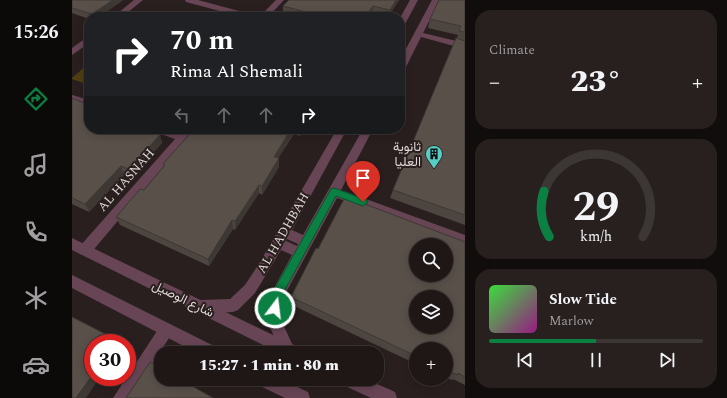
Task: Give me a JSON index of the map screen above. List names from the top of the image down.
{
  "streets": {
    "street": ["AL HASNAH", "AL HADHBAH", "شارع الوصيل"]
  },
  "crossings": [
    ["AL HASNAH", "شارع الوصيل"],
    ["AL HADHBAH", "شارع الوصيل"]
  ],
  "places": {
    "building": ["ثانوية العليا"]
  },
  "page": {
    "tabs": "15:26",
    "tile": "Climate",
    "turn": ["70 m", "Rima Al Shemali"],
    "heat": ["−", "23°", "+"],
    "map_buttons": "+",
    "song": ["Slow Tide", "Marlow"],
    "limit": "30",
    "trip": "15:27 · 1 min · 80 m",
    "gauge": ["29", "km/h"]
  }
}
